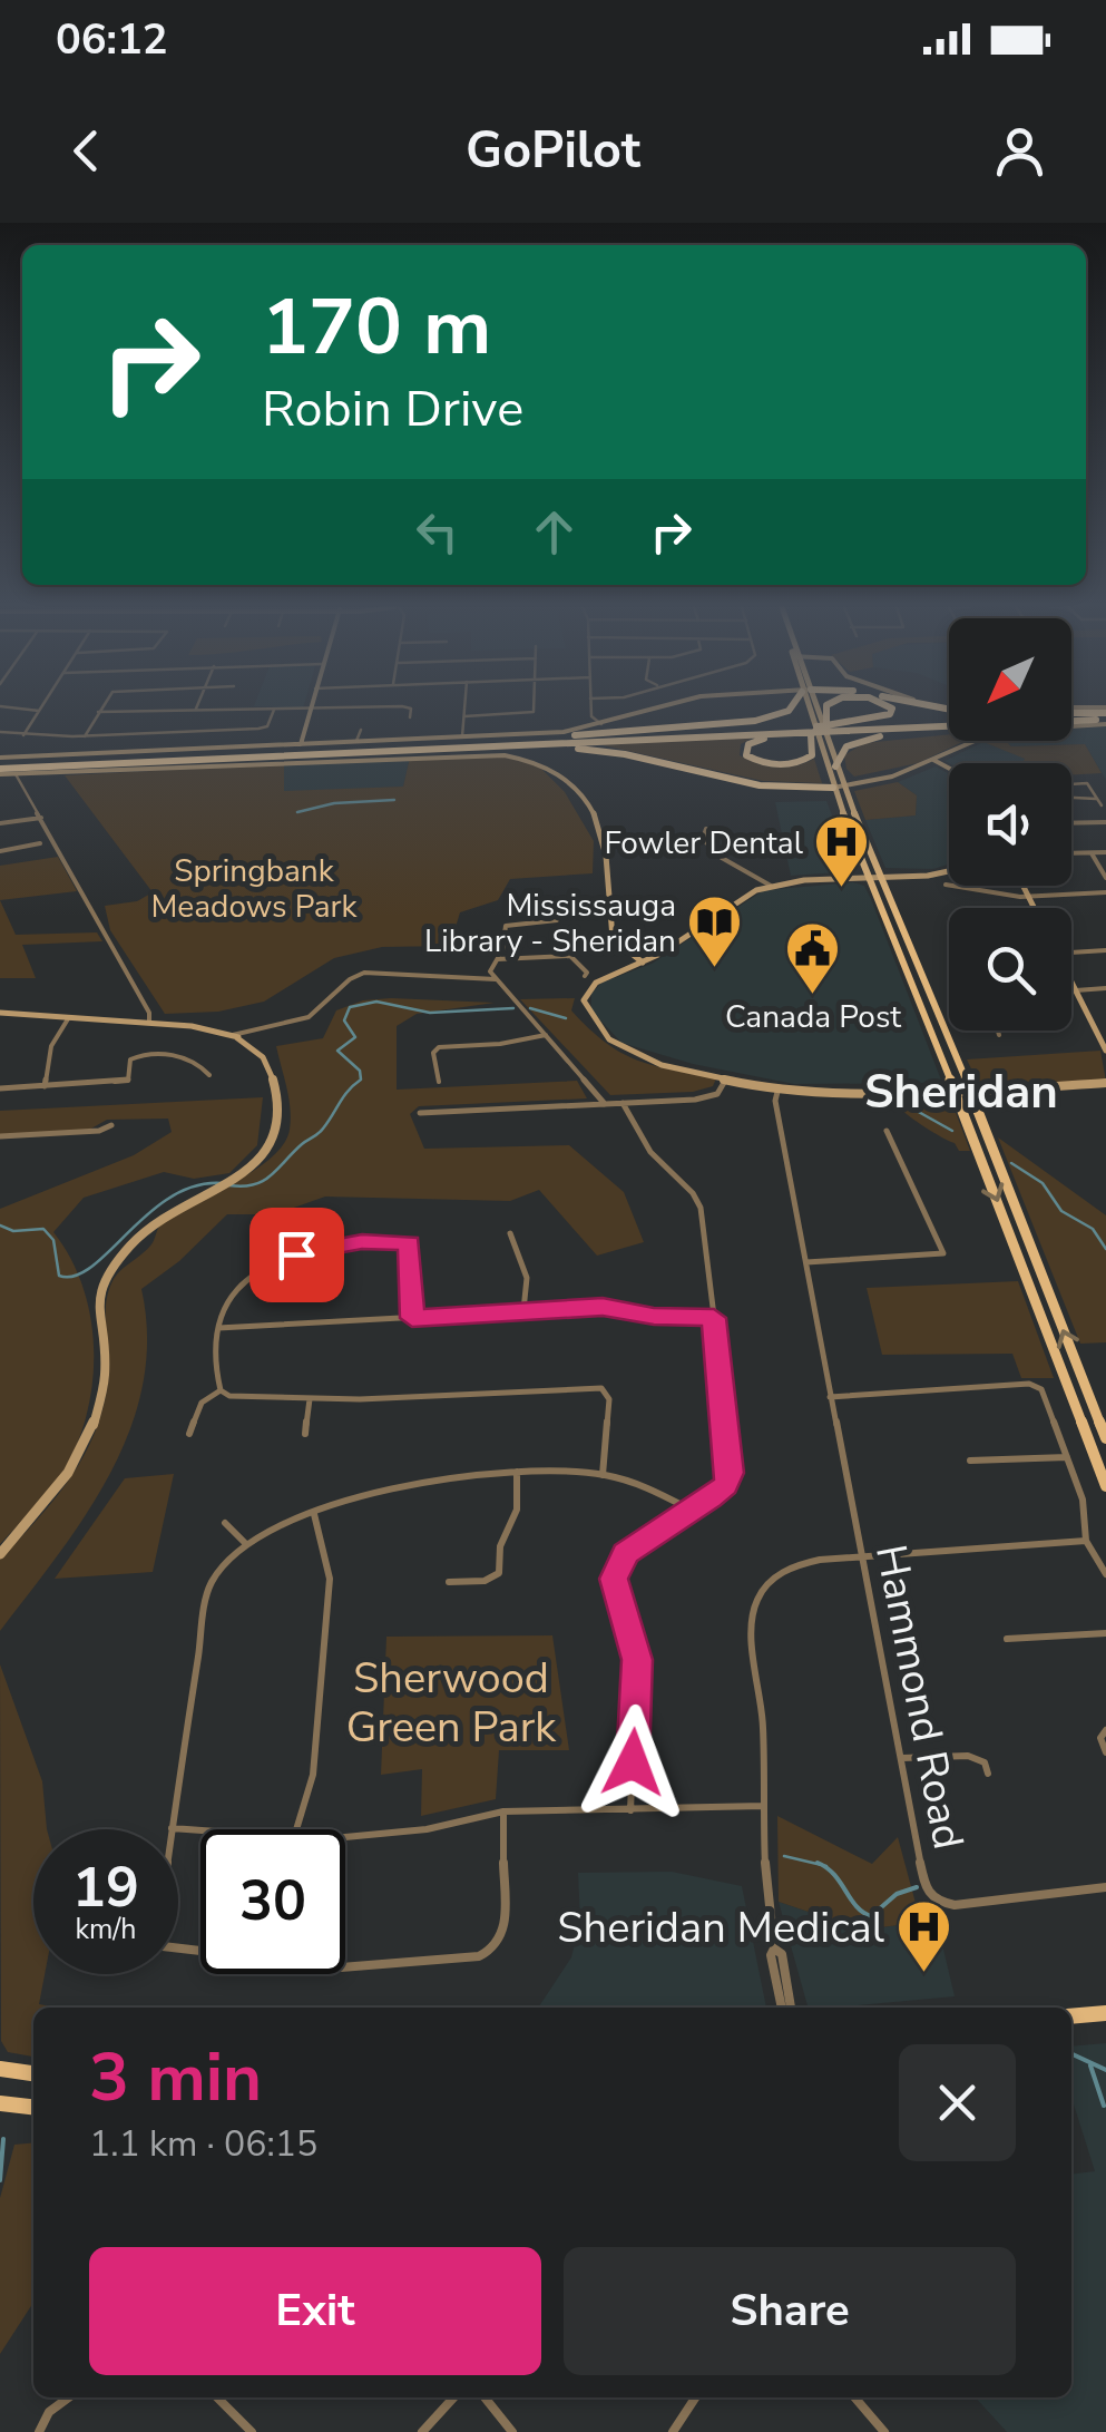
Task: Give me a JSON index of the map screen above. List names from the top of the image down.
{
  "streets": {
    "street": ["Hammond Road"]
  },
  "districts": ["Sheridan"],
  "parks": ["Springbank Meadows Park", "Sherwood Green Park"],
  "places": {
    "hospital": ["Fowler Dental", "Sheridan Medical"],
    "library": ["Mississauga Library - Sheridan"],
    "public building": ["Canada Post"]
  },
  "north": "bottom left",
  "page": {
    "status": "06:12",
    "header": "GoPilot",
    "turn": ["170 m", "Robin Drive"],
    "speed": "19 km/h",
    "limit": "30",
    "heading": ["3 min", "1.1 km · 06:15"],
    "buttons": ["Exit", "Share"]
  }
}
